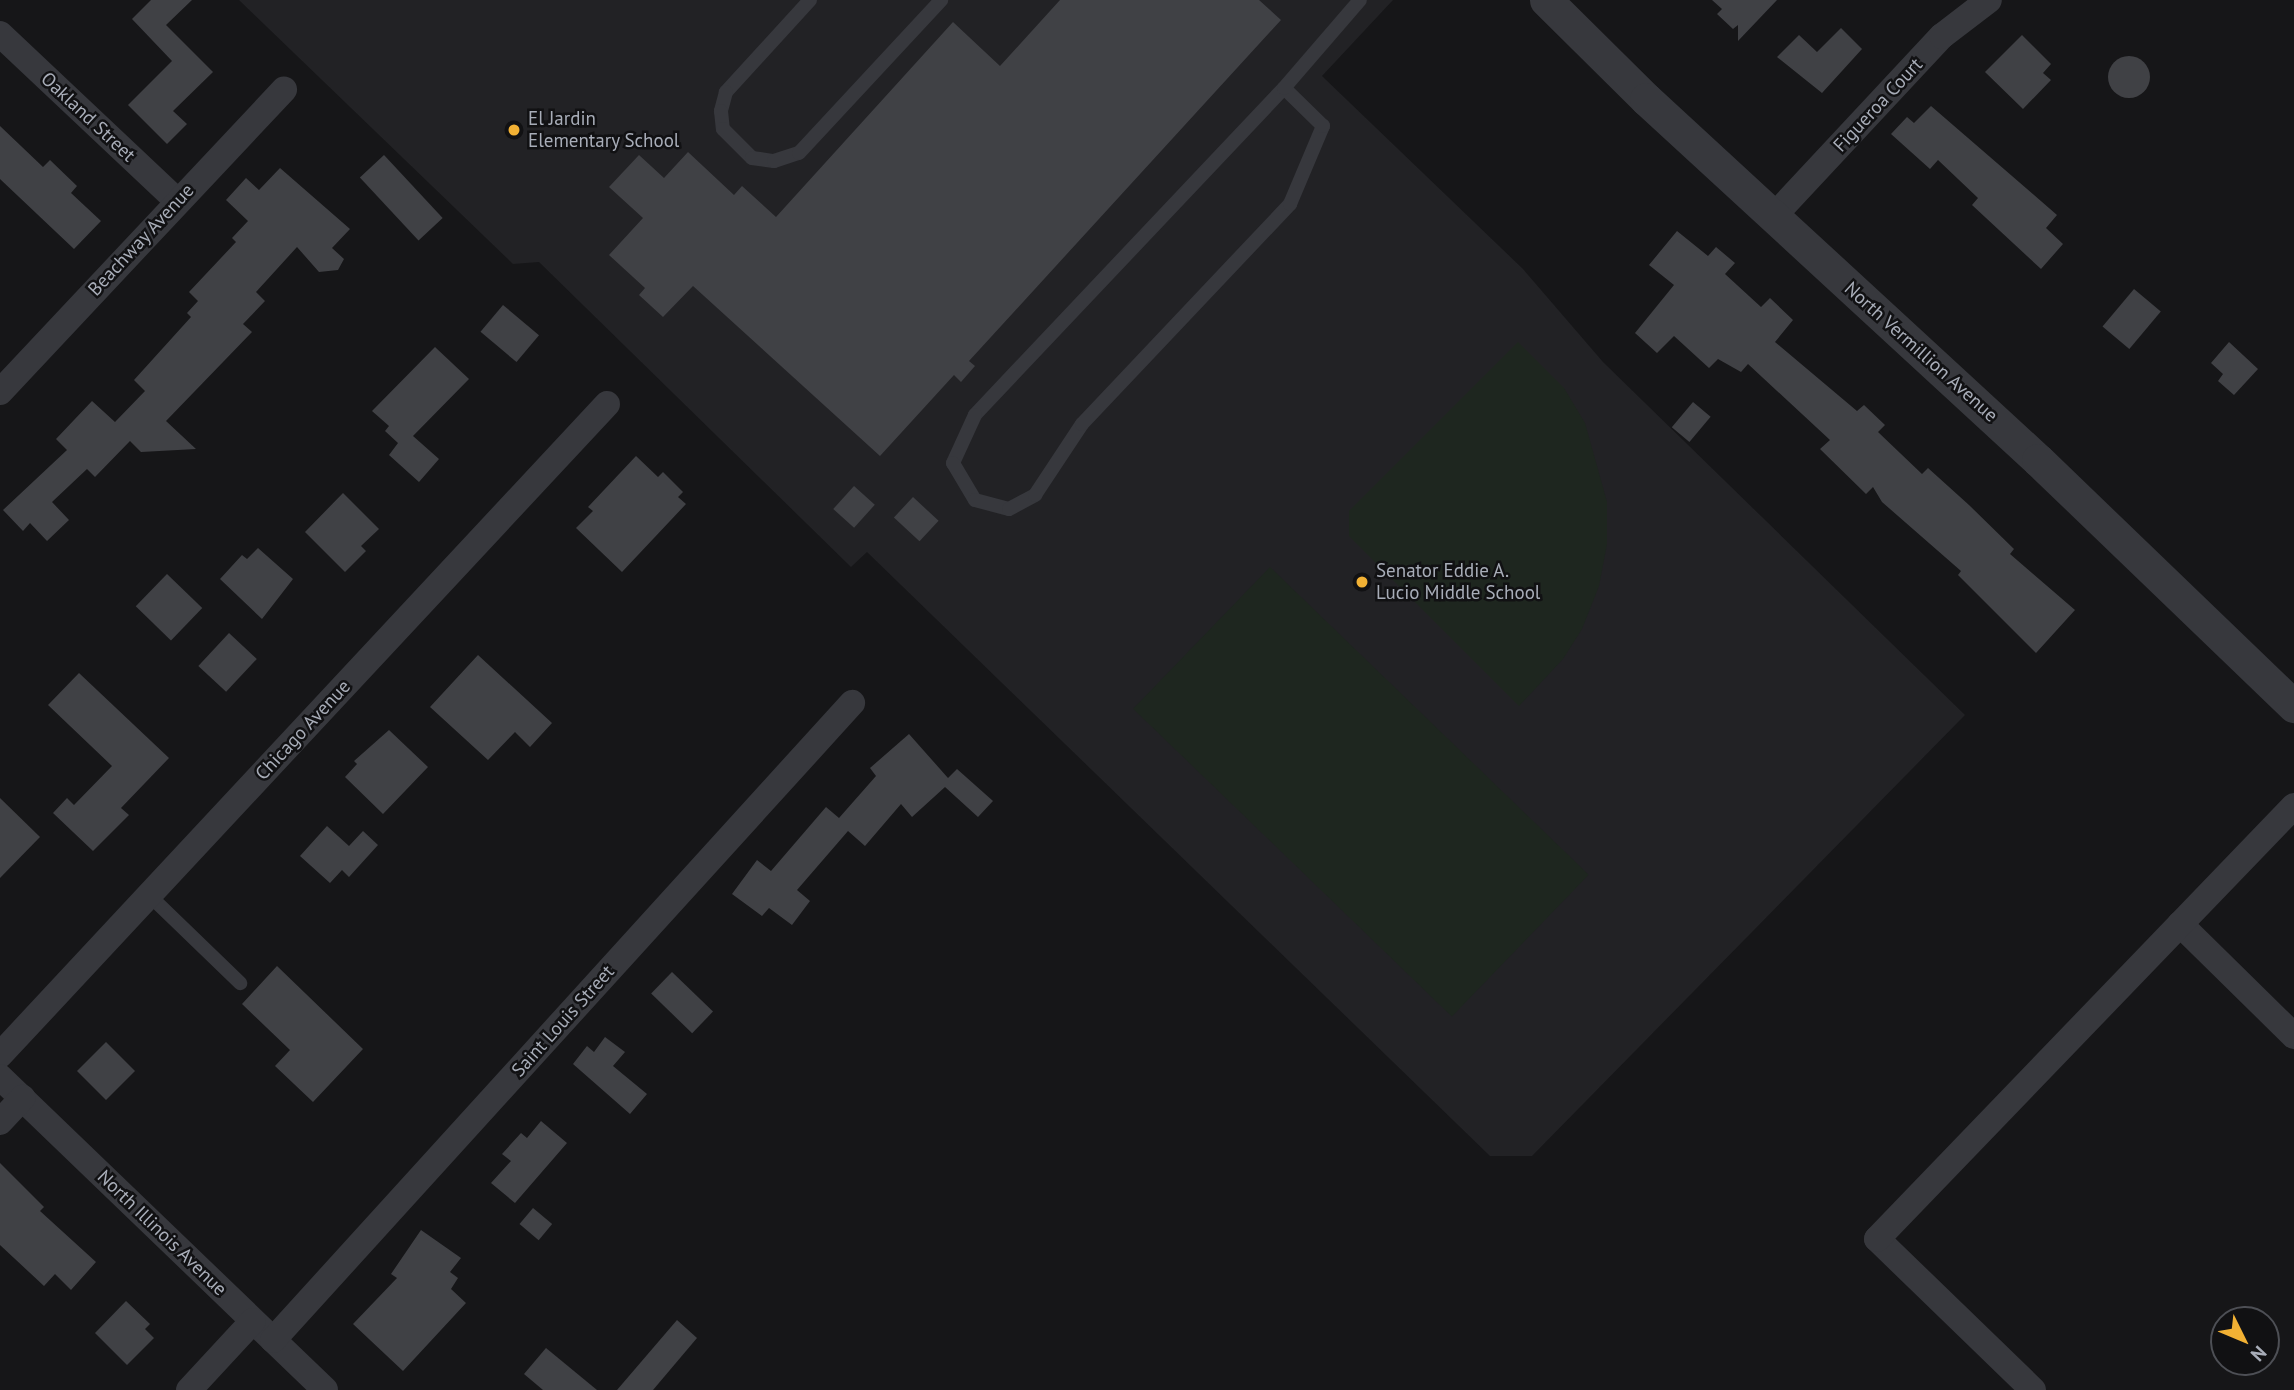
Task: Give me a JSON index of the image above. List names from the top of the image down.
{
  "streets": {
    "street": [
      "Figueroa Court",
      "Oakland Street",
      "Beachway Avenue",
      "North Vermillion Avenue",
      "Chicago Avenue",
      "Saint Louis Street",
      "North Illinois Avenue"
    ]
  },
  "crossings": [
    ["Figueroa Court", "North Vermillion Avenue"],
    ["Oakland Street", "Beachway Avenue"],
    ["Saint Louis Street", "North Illinois Avenue"]
  ],
  "places": ["El Jardin Elementary School", "Senator Eddie A. Lucio Middle School"],
  "north": "bottom right"
}
